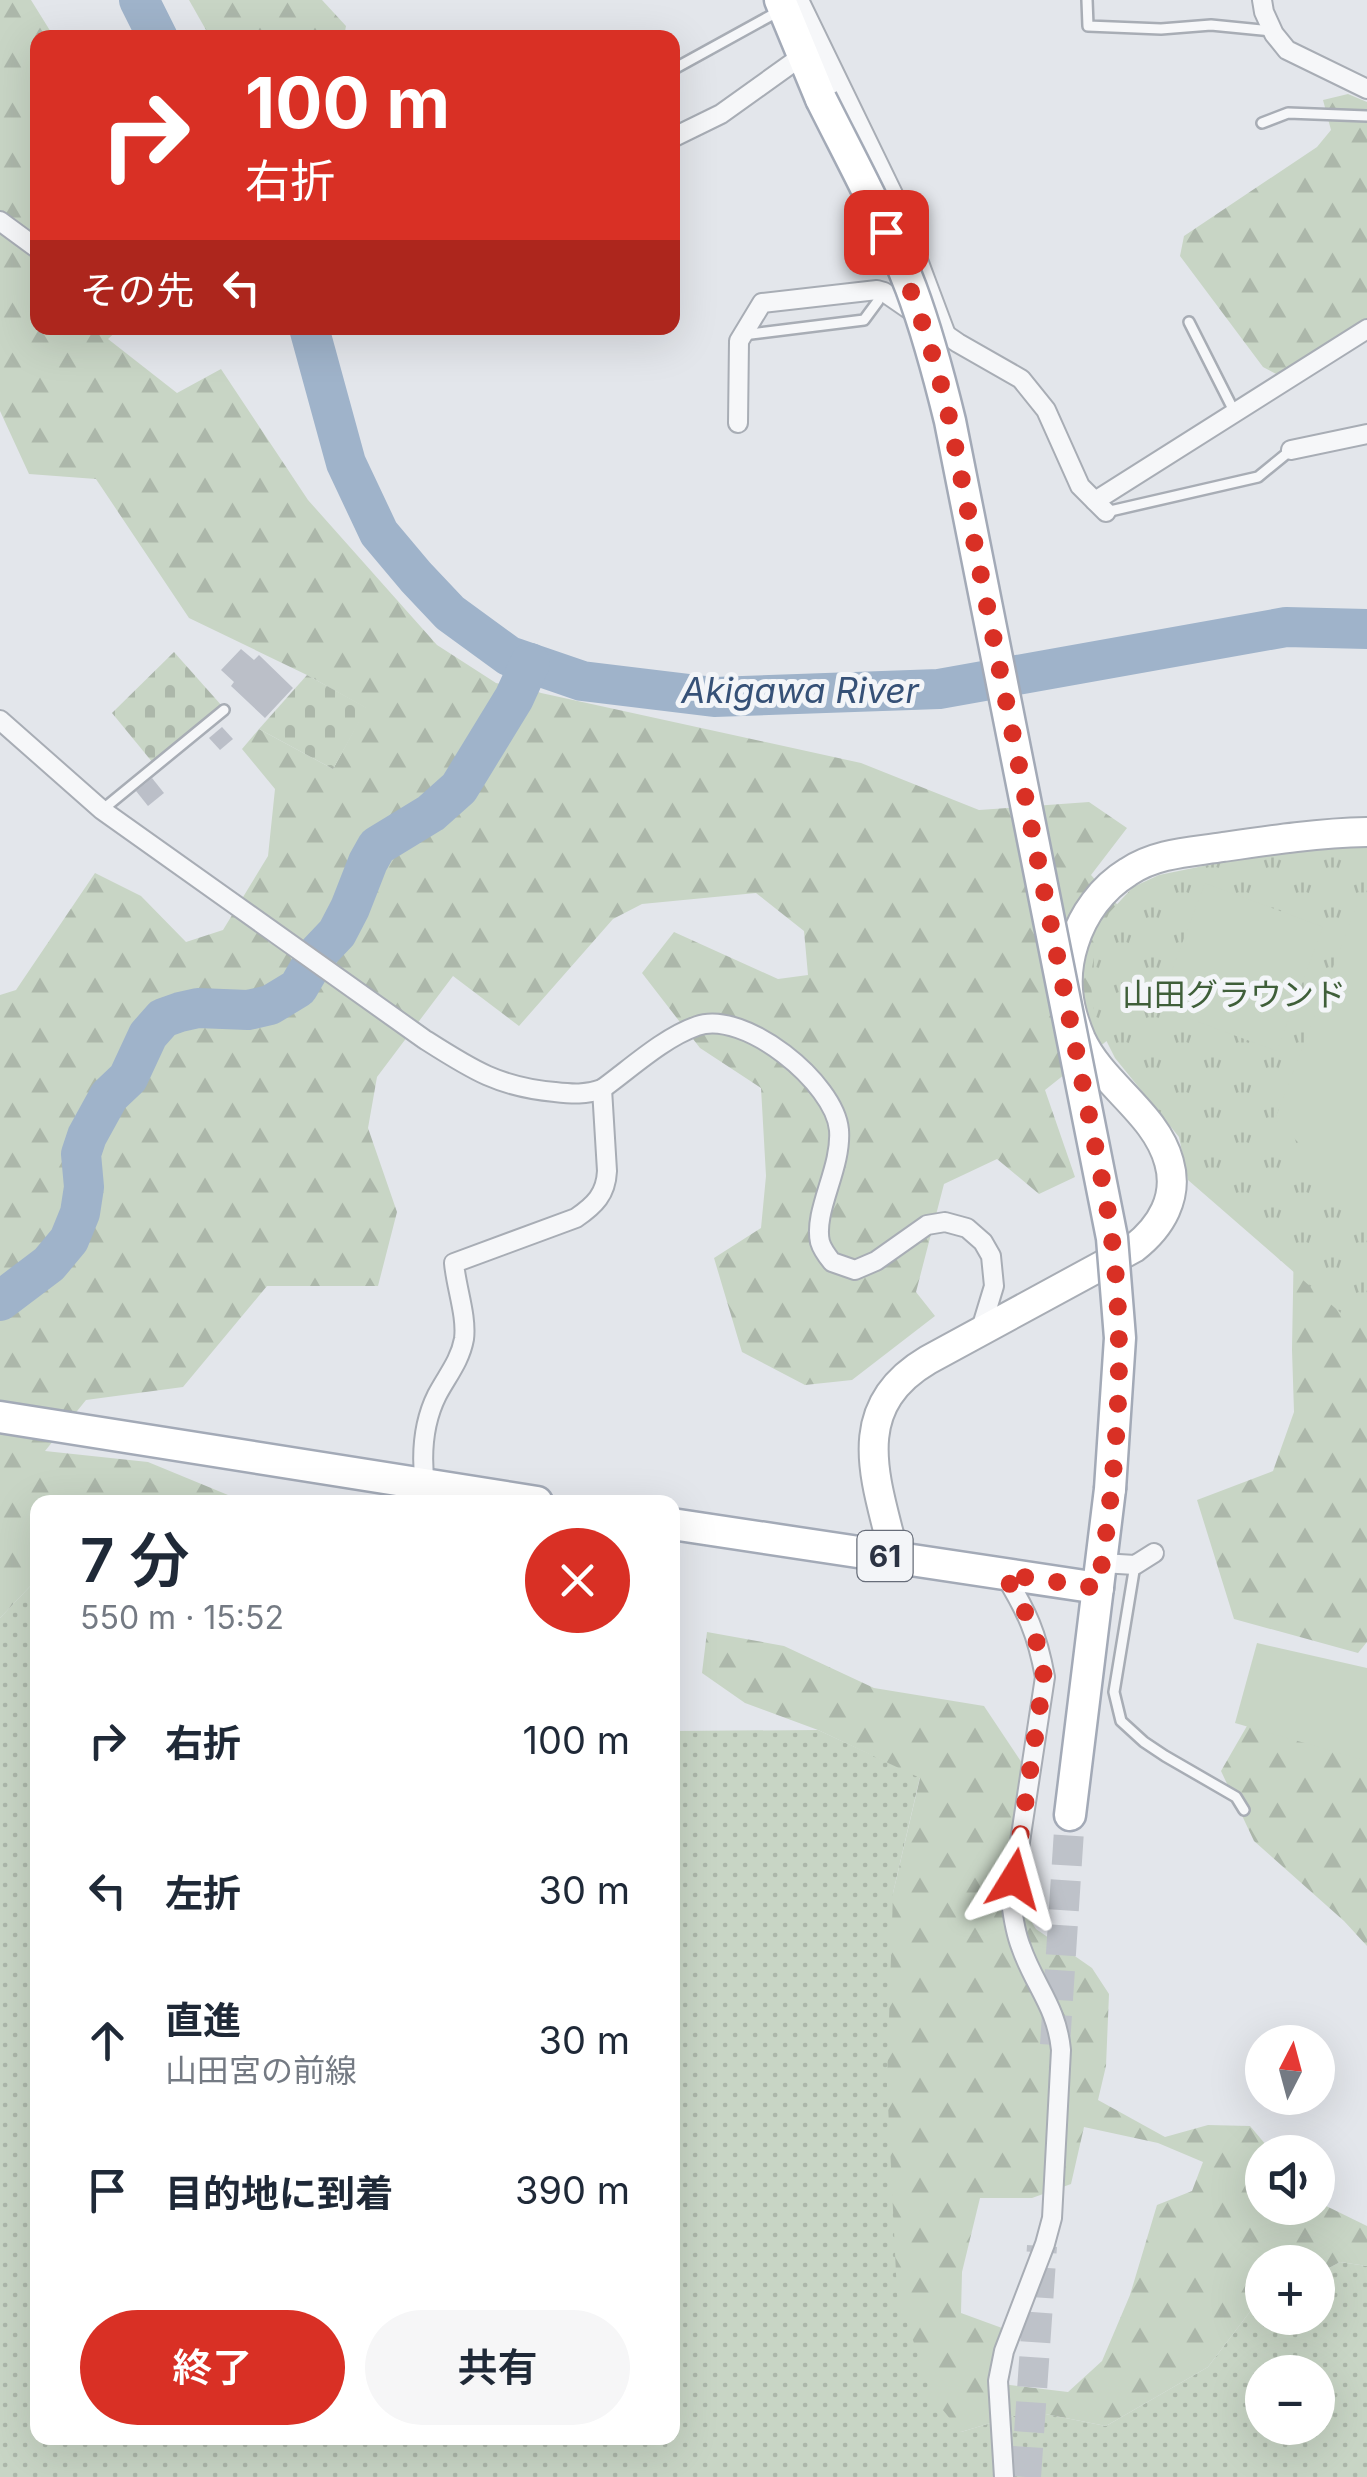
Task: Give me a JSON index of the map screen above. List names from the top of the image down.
{
  "streets": {
    "main road": ["61"]
  },
  "water": ["Akigawa River"],
  "parks": ["山田グラウンド"],
  "north": "top",
  "page": {
    "turn": ["100 m", "右折"],
    "then": "その先",
    "heading": ["7 分", "550 m · 15:52"],
    "list": [
      {
        "name": "右折",
        "value": "100 m"
      },
      {
        "name": "左折",
        "value": "30 m"
      },
      {
        "name": "直進",
        "note": "山田宮の前線",
        "value": "30 m"
      },
      {
        "name": "目的地に到着",
        "value": "390 m"
      }
    ],
    "map_buttons": ["+", "−"],
    "buttons": ["終了", "共有"]
  }
}
